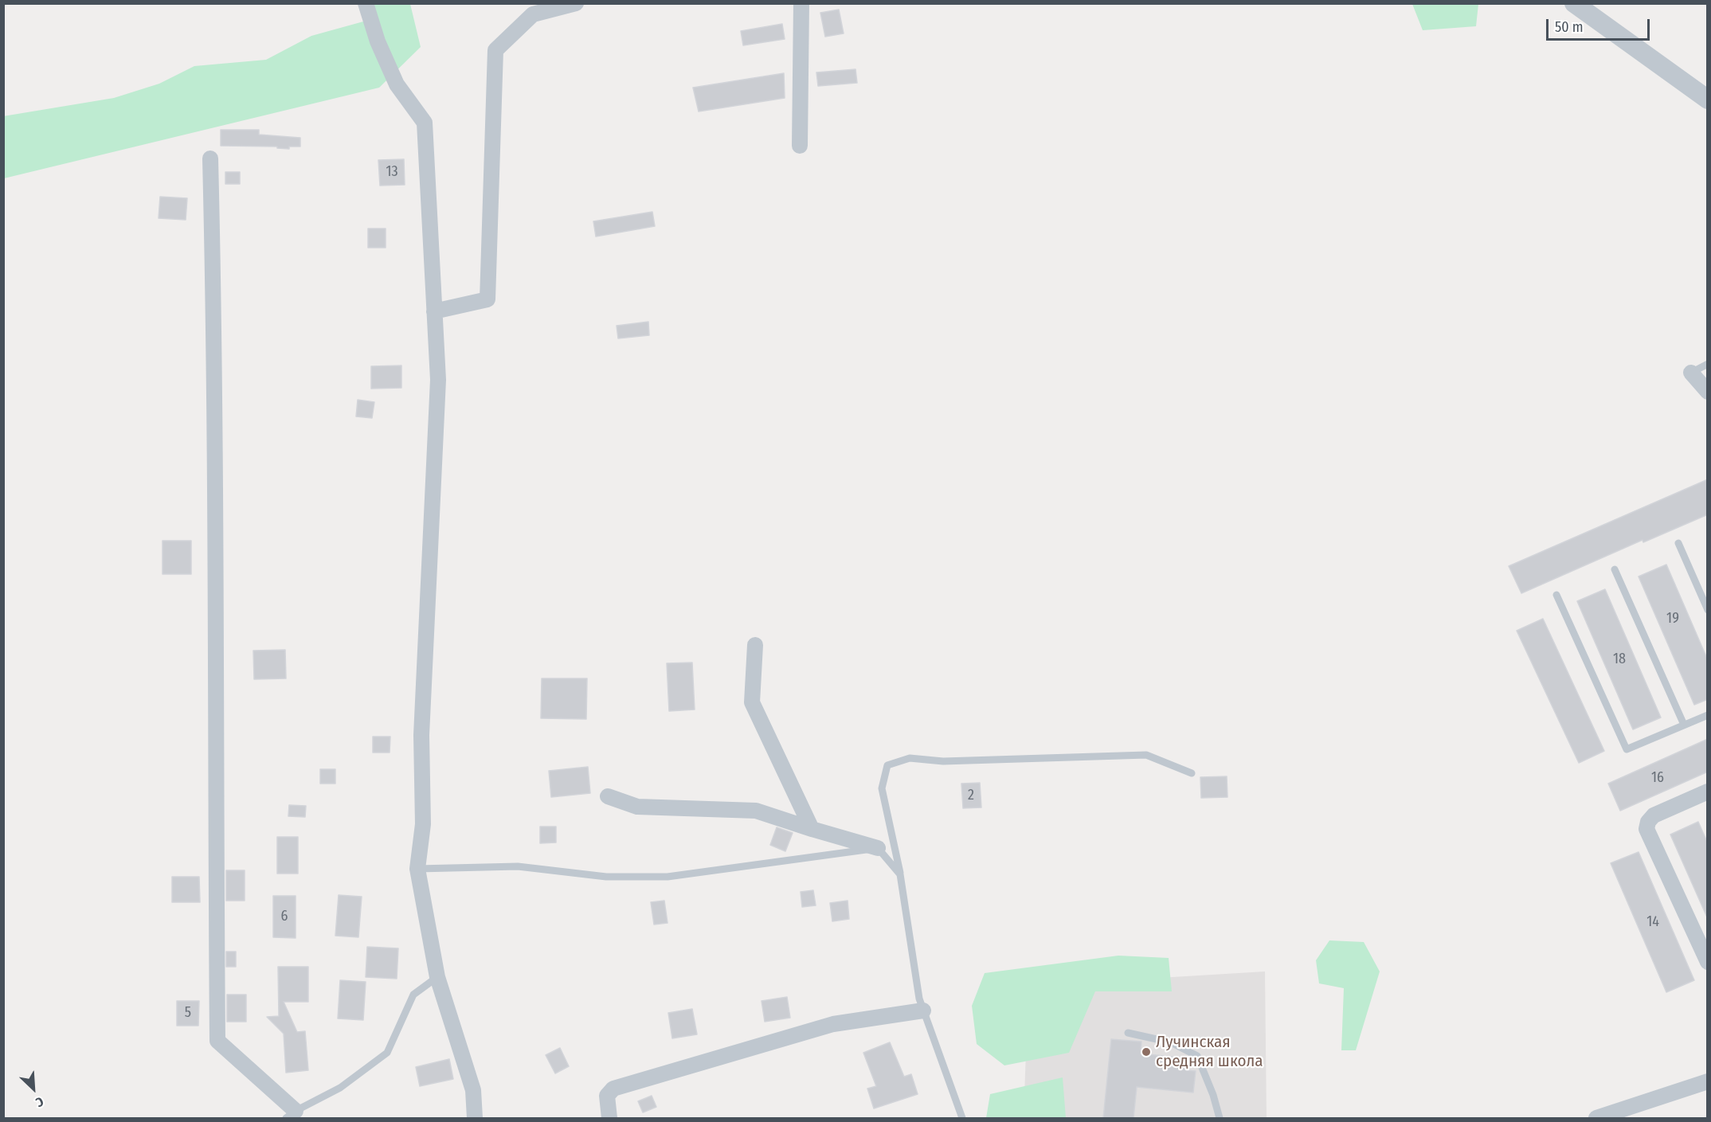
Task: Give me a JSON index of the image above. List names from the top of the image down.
{
  "places": ["Лучинская средняя школа"],
  "house_numbers": [
    "13",
    "19",
    "18",
    "16",
    "2",
    "6",
    "14",
    "5"
  ],
  "scale_bar": "50 m",
  "north": "bottom right"
}
